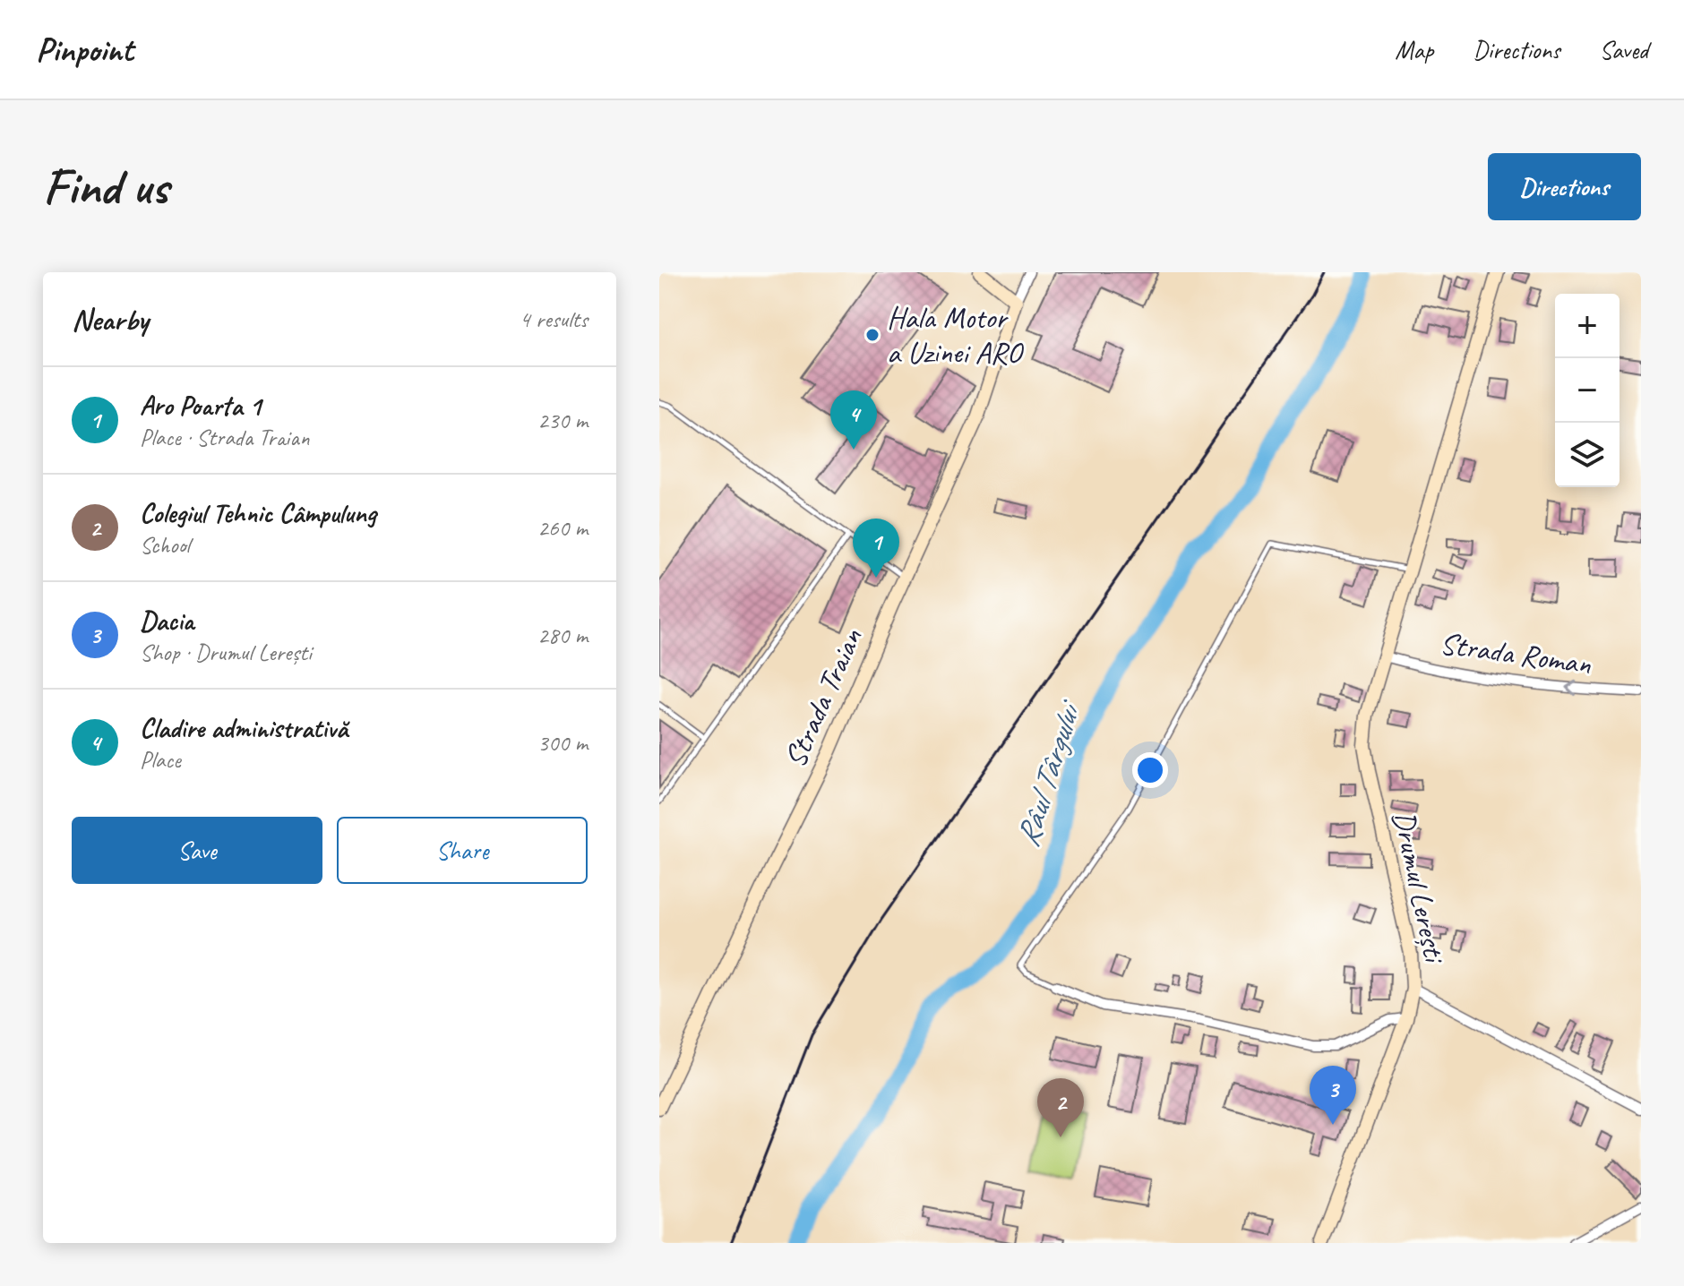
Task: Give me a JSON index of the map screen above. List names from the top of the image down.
{
  "streets": {
    "main road": ["Strada Traian", "Drumul Lerești"],
    "street": ["Strada Roman"]
  },
  "crossings": [
    ["Strada Roman", "Drumul Lerești"]
  ],
  "one_way": ["Strada Roman"],
  "water": ["Râul Târgului"],
  "places": ["Hala Motor a Uzinei ARO"],
  "page": {
    "header": "Pinpoint",
    "nav": ["Map", "Directions", "Saved"],
    "buttons": [
      "Directions",
      ["Save", "Share"]
    ],
    "title": "Find us",
    "heading": ["Nearby", "4 results"],
    "map_buttons": ["+", "−"],
    "list": [
      {
        "mark": "1",
        "name": "Aro Poarta 1",
        "note": "Place · Strada Traian",
        "value": "230 m"
      },
      {
        "mark": "2",
        "name": "Colegiul Tehnic Câmpulung",
        "note": "School",
        "value": "260 m"
      },
      {
        "mark": "3",
        "name": "Dacia",
        "note": "Shop · Drumul Lerești",
        "value": "280 m"
      },
      {
        "mark": "4",
        "name": "Cladire administrativă",
        "note": "Place",
        "value": "300 m"
      }
    ],
    "pins": [
      "4",
      "1",
      "3",
      "2"
    ]
  }
}
